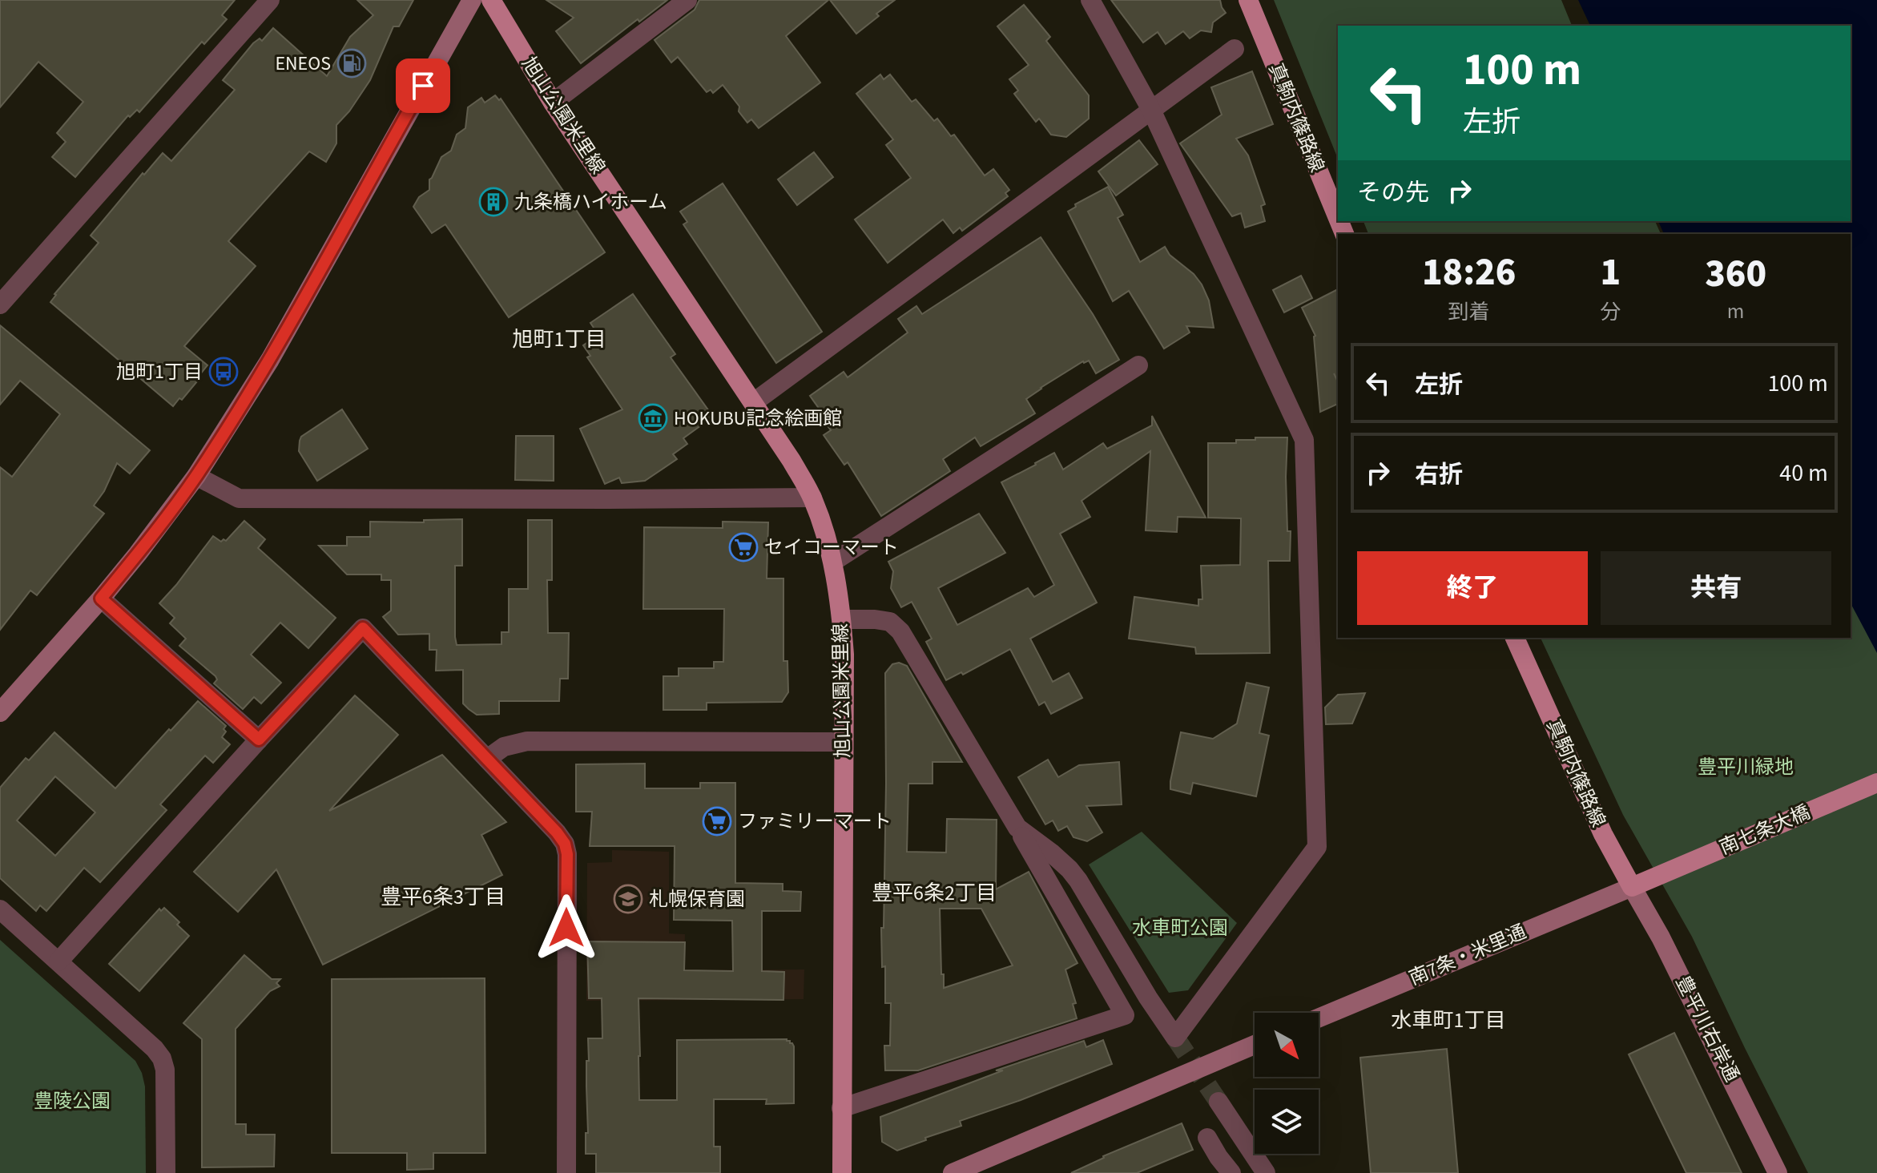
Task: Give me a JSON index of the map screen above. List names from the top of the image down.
{
  "streets": {
    "main road": ["旭山公園米里線", "真駒内篠路線", "南七条大橋"],
    "street": ["南7条・米里通", "豊平川右岸通"]
  },
  "crossings": [
    ["真駒内篠路線", "南七条大橋"],
    ["真駒内篠路線", "南7条・米里通"],
    ["真駒内篠路線", "豊平川右岸通"],
    ["南七条大橋", "南7条・米里通"],
    ["南七条大橋", "豊平川右岸通"],
    ["南7条・米里通", "豊平川右岸通"]
  ],
  "districts": [
    "旭町1丁目",
    "豊平6条2丁目",
    "豊平6条3丁目",
    "水車町1丁目"
  ],
  "parks": ["豊平川緑地", "水車町公園", "豊陵公園"],
  "places": {
    "fuel station": ["ENEOS"],
    "building": ["九条橋ハイホーム"],
    "bus stop": ["旭町1丁目"],
    "museum": ["HOKUBU記念絵画館"],
    "supermarket": ["セイコーマート", "ファミリーマート"],
    "school or university": ["札幌保育園"]
  },
  "north": "bottom right",
  "page": {
    "turn": ["100 m", "左折"],
    "then": "その先",
    "eta": [
      "18:26",
      "到着",
      "1",
      "分",
      "360",
      "m"
    ],
    "list": [
      {
        "name": "左折",
        "value": "100 m"
      },
      {
        "name": "右折",
        "value": "40 m"
      }
    ],
    "buttons": ["終了", "共有"]
  }
}
